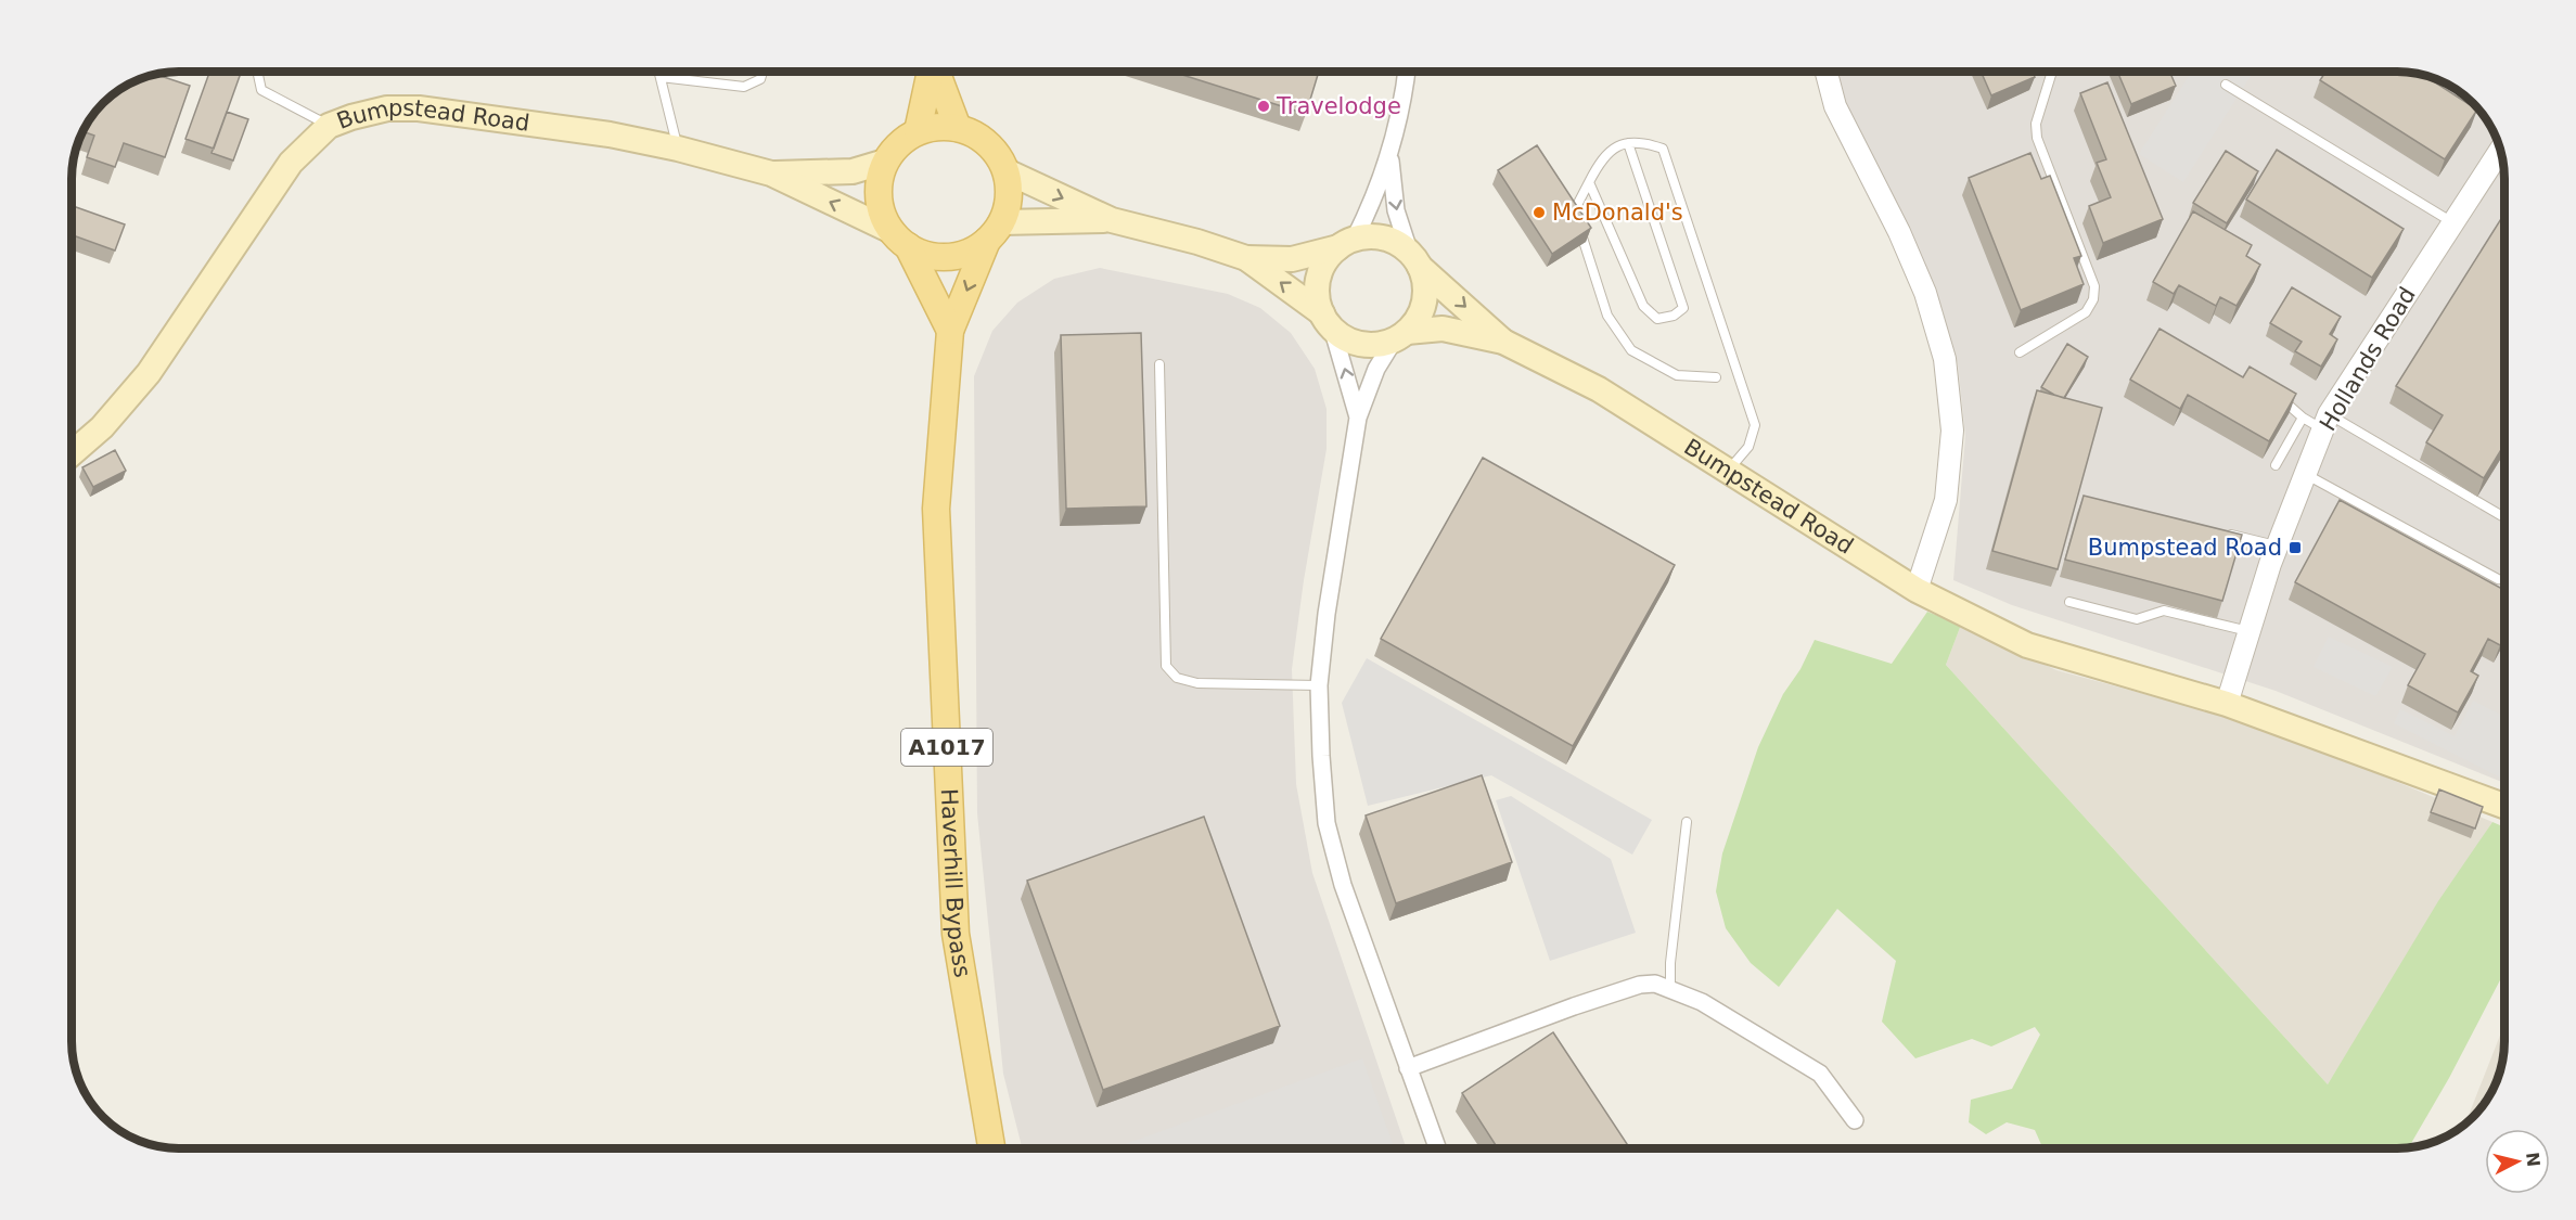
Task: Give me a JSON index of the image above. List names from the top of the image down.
{
  "streets": {
    "main road": ["Bumpstead Road", "A1017", "Haverhill Bypass"],
    "street": ["Hollands Road"]
  },
  "crossings": [
    ["Bumpstead Road", "Hollands Road"],
    ["Bumpstead Road", "Haverhill Bypass"]
  ],
  "places": {
    "other": ["Travelodge", "McDonald's"],
    "transit": ["Bumpstead Road"]
  },
  "north": "right"
}
